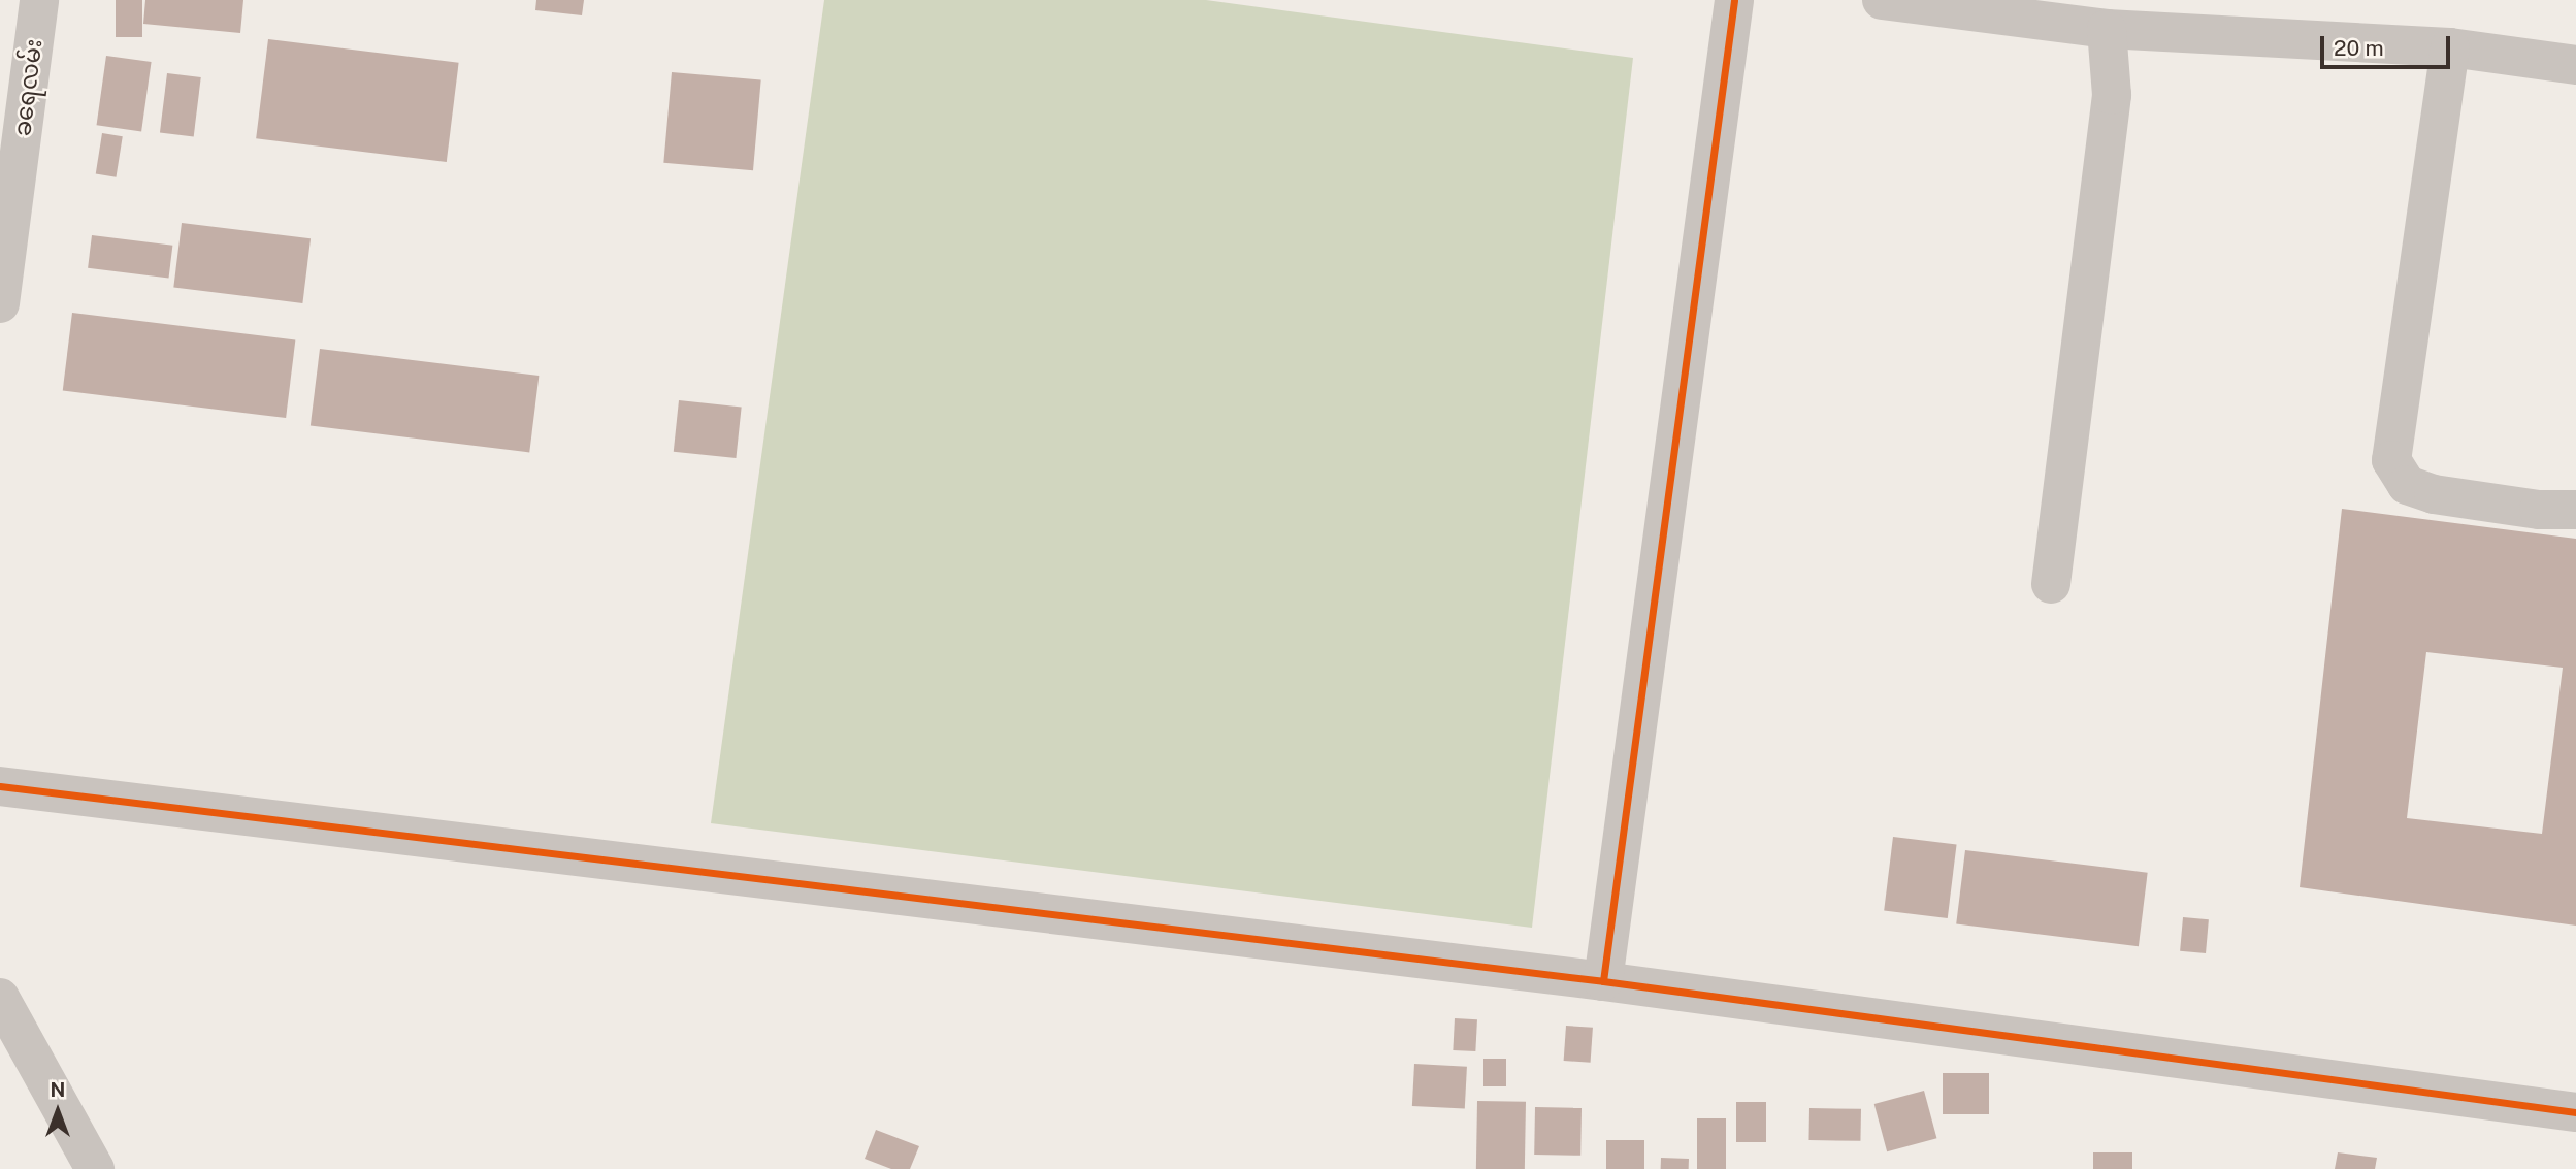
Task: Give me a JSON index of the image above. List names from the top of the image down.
{
  "streets": {
    "street": ["ခရေလမ်း"]
  },
  "scale_bar": "20 m",
  "north": "top"
}
